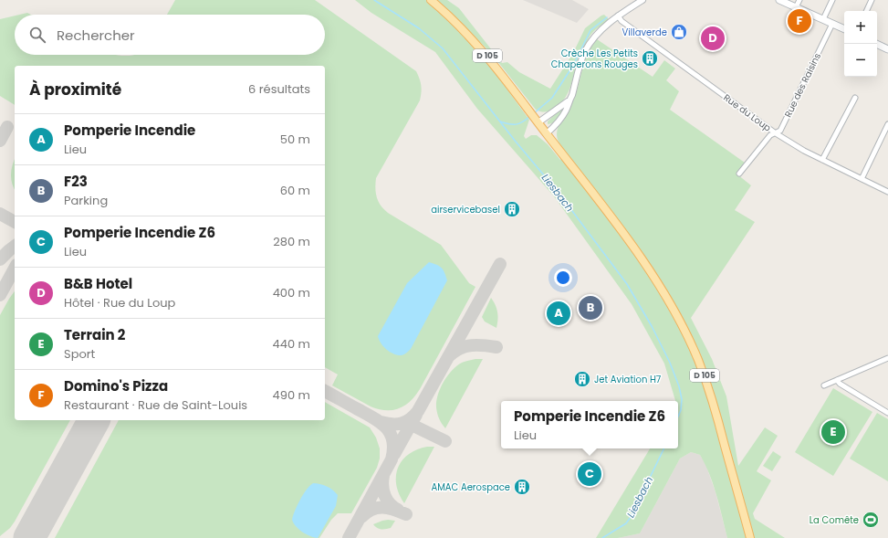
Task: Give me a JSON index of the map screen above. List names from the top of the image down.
{
  "streets": {
    "main road": ["D 105"],
    "street": ["Rue des Raisins", "Rue du Loup"]
  },
  "crossings": [
    ["Rue des Raisins", "Rue du Loup"]
  ],
  "water": ["Liesbach"],
  "places": {
    "shop": ["Villaverde"],
    "building": [
      "Crèche Les Petits Chaperons Rouges",
      "airservicebasel",
      "Jet Aviation H7",
      "AMAC Aerospace"
    ],
    "sports": ["La Comête"]
  },
  "page": {
    "pins": [
      "F",
      "D",
      "B",
      "A",
      "E",
      "C"
    ],
    "map_buttons": ["+", "−"],
    "search": "Rechercher",
    "heading": ["À proximité", "6 résultats"],
    "list": [
      {
        "mark": "A",
        "name": "Pomperie Incendie",
        "note": "Lieu",
        "value": "50 m"
      },
      {
        "mark": "B",
        "name": "F23",
        "note": "Parking",
        "value": "60 m"
      },
      {
        "mark": "C",
        "name": "Pomperie Incendie Z6",
        "note": "Lieu",
        "value": "280 m"
      },
      {
        "mark": "D",
        "name": "B&B Hotel",
        "note": "Hôtel · Rue du Loup",
        "value": "400 m"
      },
      {
        "mark": "E",
        "name": "Terrain 2",
        "note": "Sport",
        "value": "440 m"
      },
      {
        "mark": "F",
        "name": "Domino's Pizza",
        "note": "Restaurant · Rue de Saint-Louis",
        "value": "490 m"
      }
    ],
    "popup": ["Pomperie Incendie Z6", "Lieu"]
  }
}
